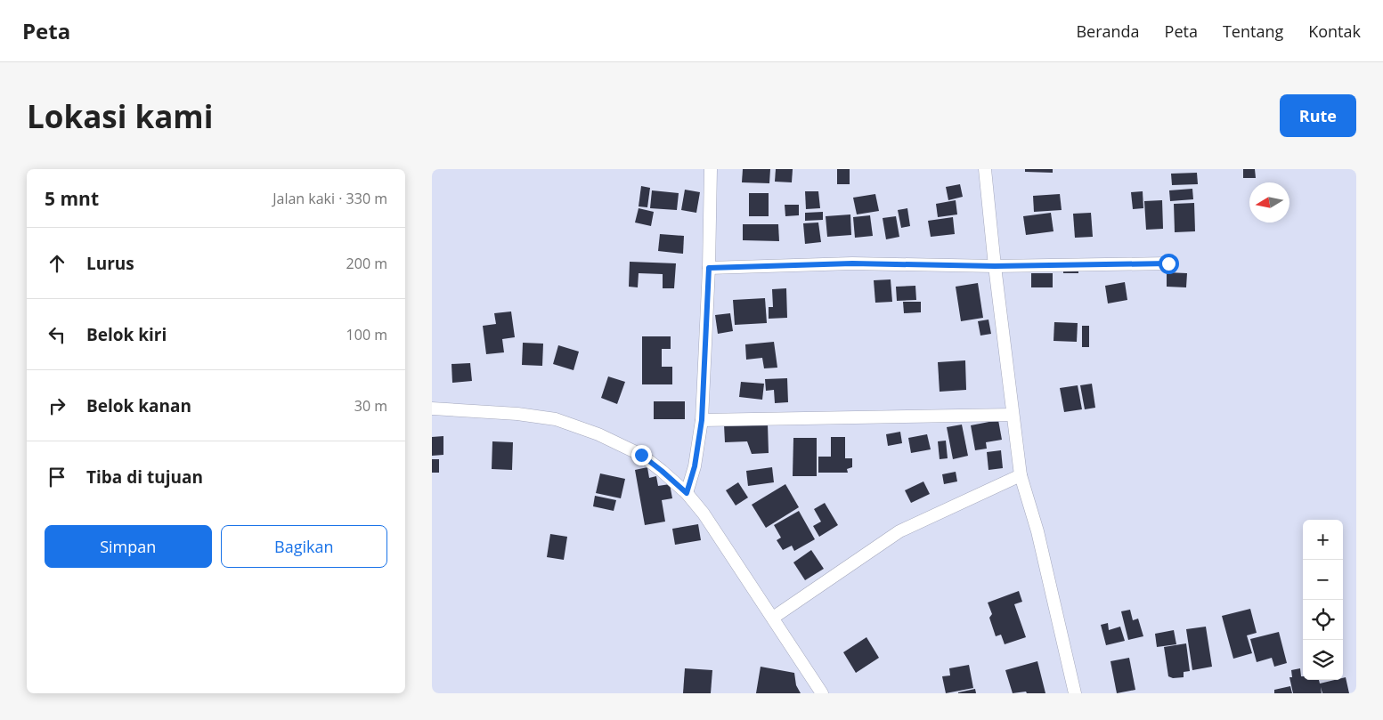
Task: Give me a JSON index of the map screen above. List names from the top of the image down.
{
  "north": "left",
  "page": {
    "header": "Peta",
    "nav": [
      "Beranda",
      "Peta",
      "Tentang",
      "Kontak"
    ],
    "buttons": [
      "Rute",
      ["Simpan", "Bagikan"]
    ],
    "title": "Lokasi kami",
    "heading": ["5 mnt", "Jalan kaki · 330 m"],
    "list": [
      ["Lurus", "200 m"],
      ["Belok kiri", "100 m"],
      ["Belok kanan", "30 m"],
      "Tiba di tujuan"
    ],
    "map_buttons": ["+", "−"]
  }
}
